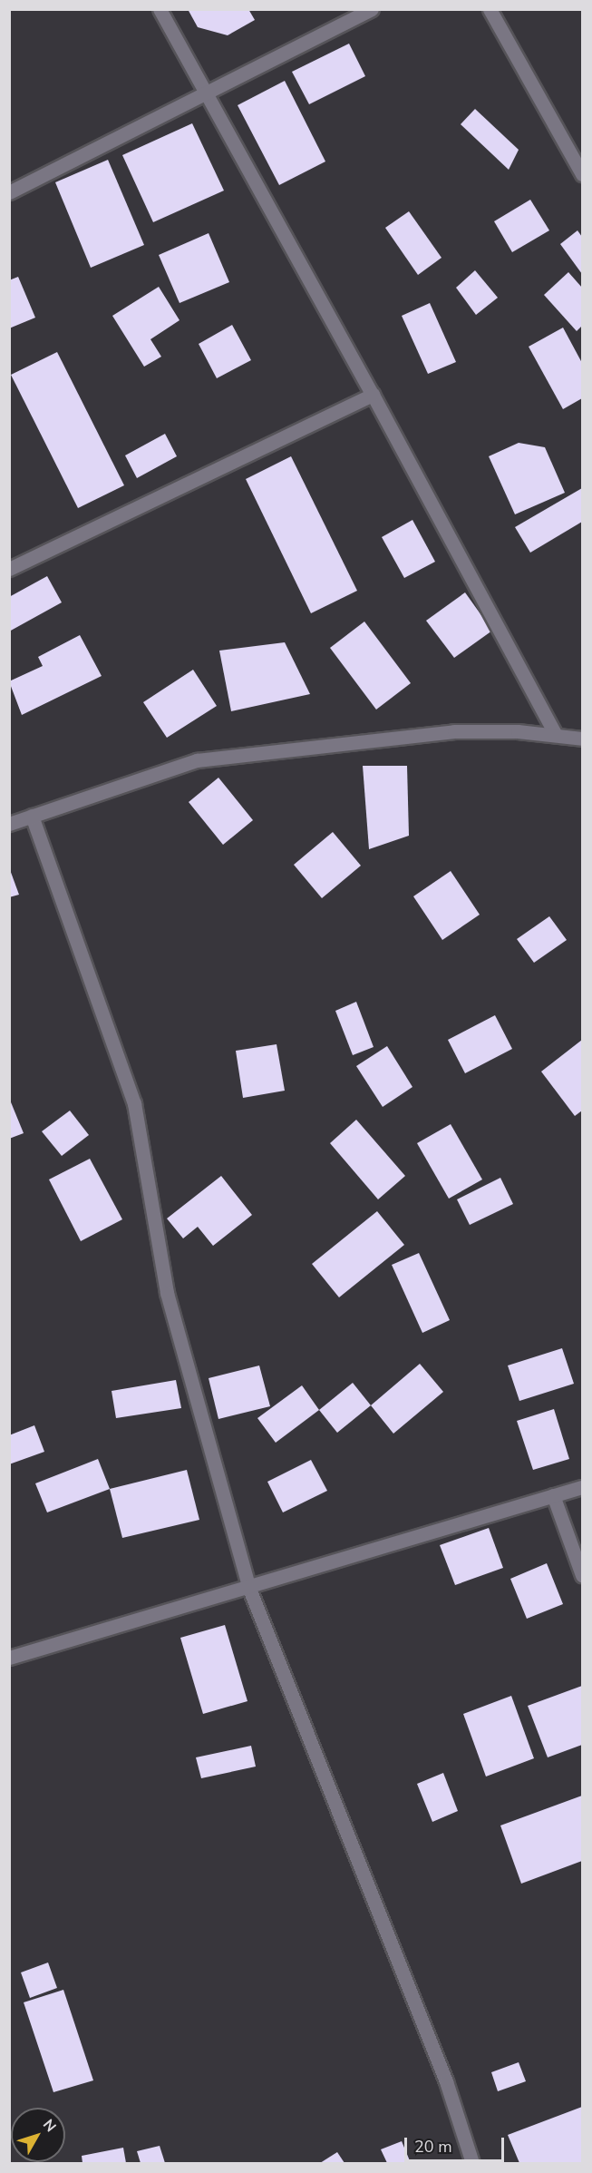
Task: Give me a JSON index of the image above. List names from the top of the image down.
{
  "scale_bar": "20 m",
  "north": "top right"
}
